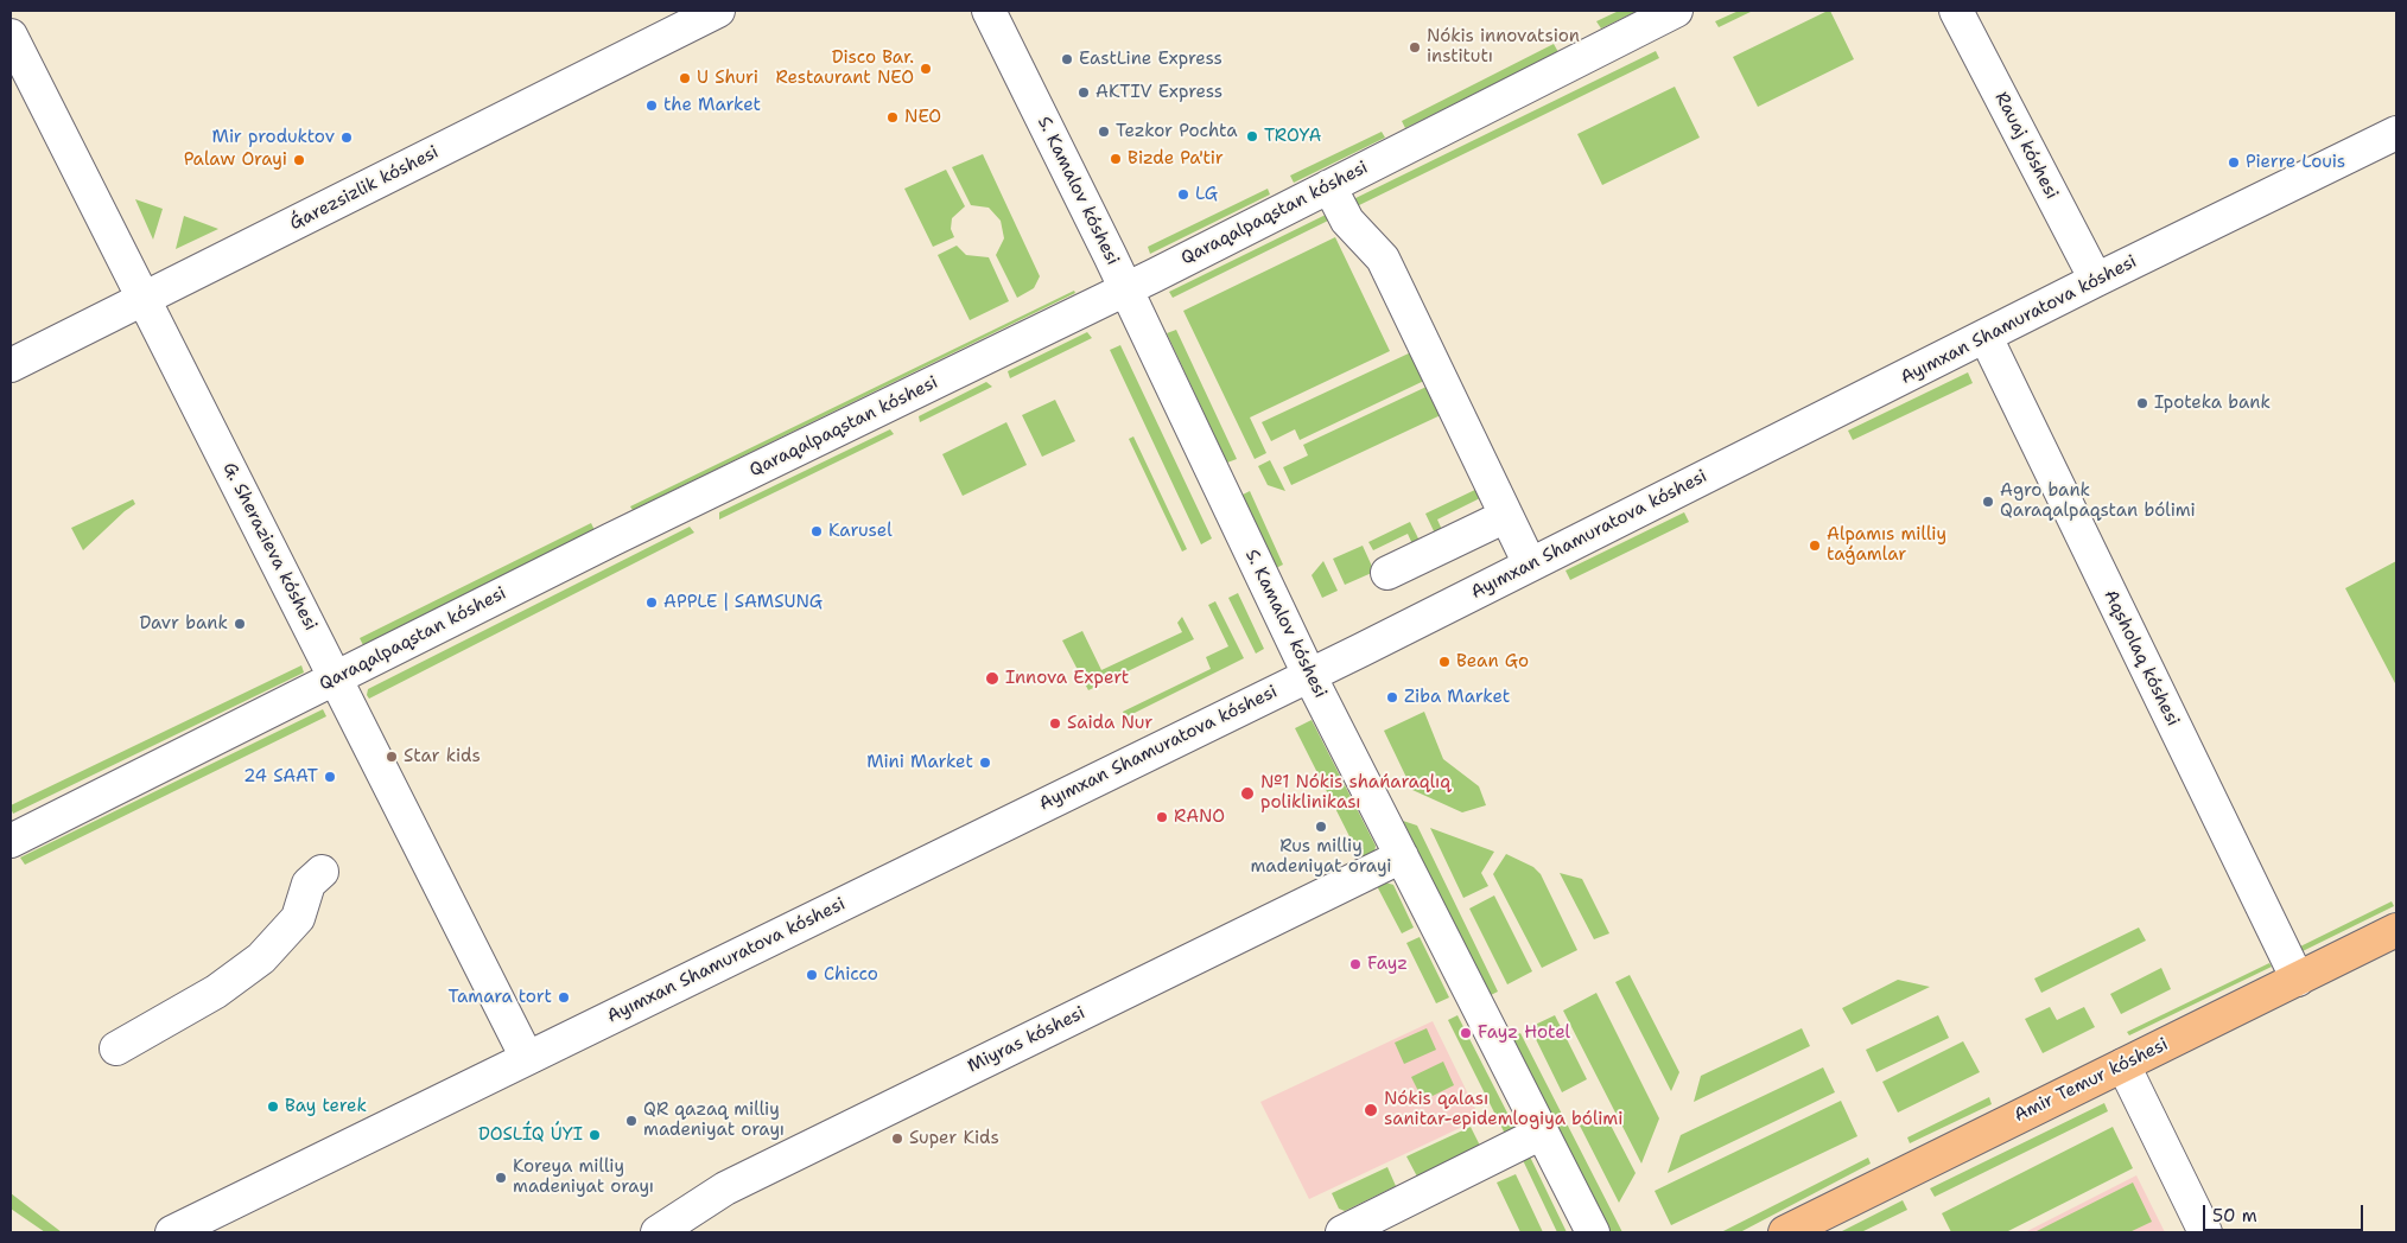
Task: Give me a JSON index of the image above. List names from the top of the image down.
{
  "streets": {
    "main road": ["Amir Temur kóshesi"],
    "street": [
      "Rauaj kóshesi",
      "Ǵarezsizlik kóshesi",
      "S. Kamalov kóshesi",
      "Qaraqalpaqstan kóshesi",
      "Ayımxan Shamuratova kóshesi",
      "G. Sherazieva kóshesi",
      "Aqsholaq kóshesi",
      "Miyras kóshesi"
    ]
  },
  "crossings": [
    ["Rauaj kóshesi", "Ayımxan Shamuratova kóshesi"],
    ["Ǵarezsizlik kóshesi", "G. Sherazieva kóshesi"],
    ["S. Kamalov kóshesi", "Qaraqalpaqstan kóshesi"],
    ["S. Kamalov kóshesi", "Ayımxan Shamuratova kóshesi"],
    ["S. Kamalov kóshesi", "Miyras kóshesi"],
    ["Qaraqalpaqstan kóshesi", "G. Sherazieva kóshesi"],
    ["Ayımxan Shamuratova kóshesi", "G. Sherazieva kóshesi"],
    ["Ayımxan Shamuratova kóshesi", "Aqsholaq kóshesi"],
    ["Aqsholaq kóshesi", "Amir Temur kóshesi"]
  ],
  "places": [
    "Nókis innovatsion institutı",
    "EastLine Express",
    "Disco Bar. Restaurant NEO",
    "U Shuri",
    "AKTIV Express",
    "the Market",
    "NEO",
    "Tezkor Pochta",
    "TROYA",
    "Mir produktov",
    "Bizde Pa'tir",
    "Palaw Orayi",
    "Pierre Louis",
    "LG",
    "Ipoteka bank",
    "Agro bank Qaraqalpaqstan bólimi",
    "Karusel",
    "Alpamıs milliy taǵamlar",
    "APPLE | SAMSUNG",
    "Davr bank",
    "Bean Go",
    "Innova Expert",
    "Ziba Market",
    "Saida Nur",
    "Star kids",
    "Mini Market",
    "24 SAAT",
    "№1 Nókis shańaraqlıq poliklinikası",
    "RANO",
    "Rus milliy madeniyat orayi",
    "Fayz",
    "Chicco",
    "Tamara tort",
    "Fayz Hotel",
    "Bay terek",
    "Nókis qalası sanitar-epidemlogiya bólimi",
    "QR qazaq milliy madeniyat orayı",
    "DOSLÍQ ÚYI",
    "Super Kids",
    "Koreya milliy madeniyat orayı"
  ],
  "scale_bar": "50 m"
}
